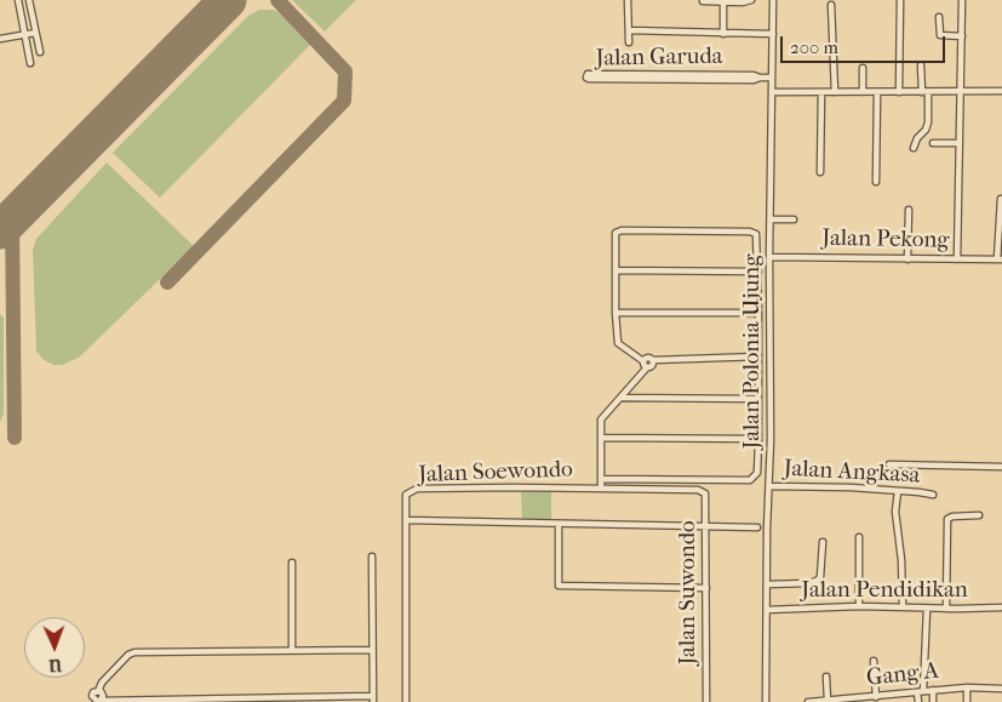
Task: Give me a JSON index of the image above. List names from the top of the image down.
{
  "streets": {
    "street": [
      "Jalan Garuda",
      "Jalan Pekong",
      "Jalan Polonia Ujung",
      "Jalan Soewondo",
      "Jalan Angkasa",
      "Jalan Pendidikan",
      "Jalan Suwondo",
      "Gang A"
    ]
  },
  "crossings": [
    ["Jalan Garuda", "Jalan Polonia Ujung"],
    ["Jalan Pekong", "Jalan Polonia Ujung"],
    ["Jalan Polonia Ujung", "Jalan Angkasa"],
    ["Jalan Polonia Ujung", "Jalan Pendidikan"],
    ["Jalan Soewondo", "Jalan Suwondo"]
  ],
  "scale_bar": "200 m",
  "north": "bottom"
}
